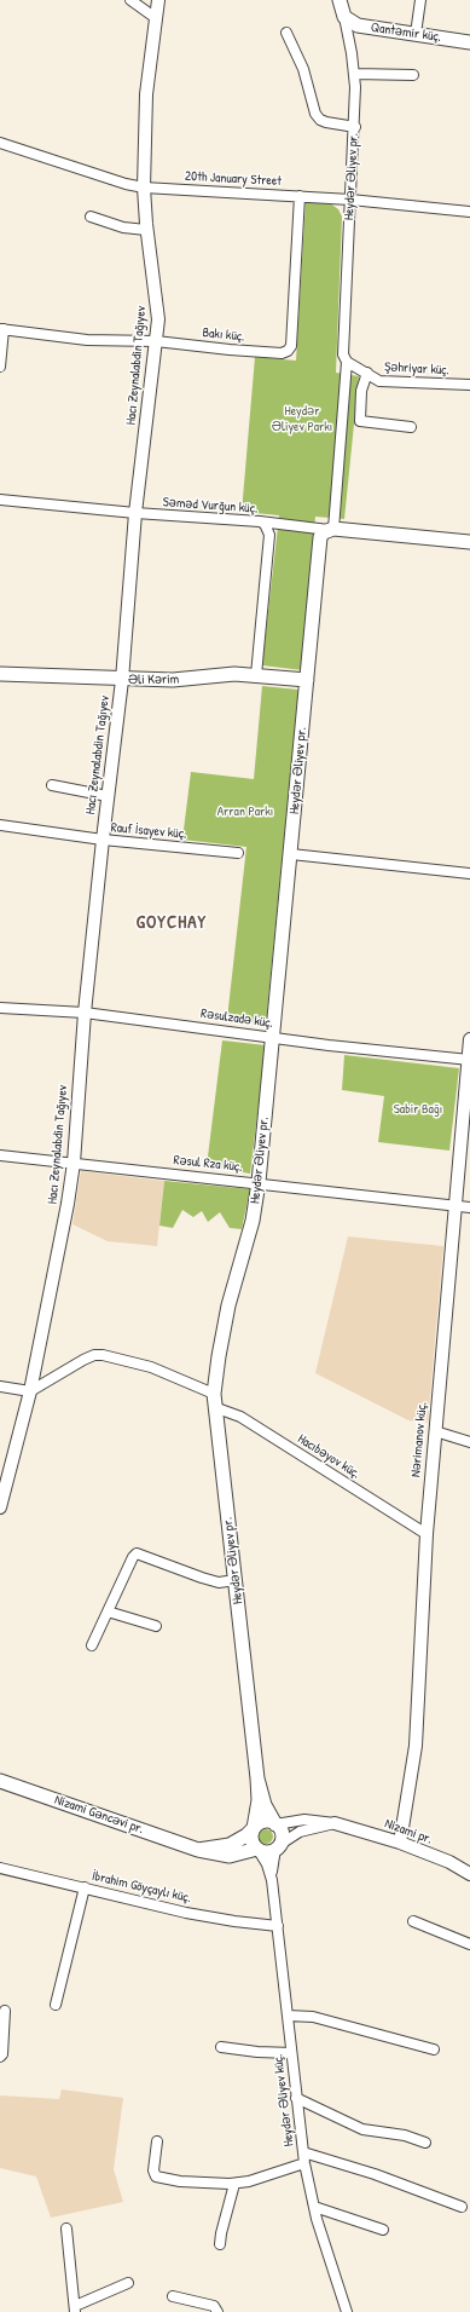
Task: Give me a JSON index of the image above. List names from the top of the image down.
{
  "streets": {
    "main road": [
      "Qantəmir küç.",
      "Heydər Əliyev pr.",
      "Əli Kərim",
      "Nizami Gəncəvi pr."
    ],
    "street": [
      "20th January Street",
      "Bakı küç.",
      "Hacı Zeynalabdin Tağıyev",
      "Şəhriyar küç.",
      "Səməd Vurğun küç.",
      "Rauf İsayev küç.",
      "Rəsulzadə küç.",
      "Rəsul Rza küç.",
      "Nərimanov küç.",
      "Hacıbəyov küç.",
      "Nizami pr.",
      "İbrahim Göyçaylı küç.",
      "Heydər Əliyev küç."
    ]
  },
  "crossings": [
    ["Qantəmir küç.", "Heydər Əliyev pr."],
    ["Heydər Əliyev pr.", "20th January Street"],
    ["Heydər Əliyev pr.", "Şəhriyar küç."],
    ["Heydər Əliyev pr.", "Əli Kərim"],
    ["Heydər Əliyev pr.", "Rəsulzadə küç."],
    ["Heydər Əliyev pr.", "Rəsul Rza küç."],
    ["Heydər Əliyev pr.", "Hacıbəyov küç."],
    ["20th January Street", "Bakı küç."],
    ["20th January Street", "Hacı Zeynalabdin Tağıyev"],
    ["Bakı küç.", "Hacı Zeynalabdin Tağıyev"],
    ["Hacı Zeynalabdin Tağıyev", "Səməd Vurğun küç."],
    ["Hacı Zeynalabdin Tağıyev", "Əli Kərim"],
    ["Hacı Zeynalabdin Tağıyev", "Rauf İsayev küç."],
    ["Hacı Zeynalabdin Tağıyev", "Rəsulzadə küç."],
    ["Hacı Zeynalabdin Tağıyev", "Rəsul Rza küç."],
    ["Hacı Zeynalabdin Tağıyev", "Hacıbəyov küç."],
    ["Səməd Vurğun küç.", "Əli Kərim"],
    ["Rəsulzadə küç.", "Nərimanov küç."],
    ["Rəsul Rza küç.", "Nərimanov küç."],
    ["Nərimanov küç.", "Hacıbəyov küç."],
    ["Nərimanov küç.", "Nizami pr."],
    ["İbrahim Göyçaylı küç.", "Heydər Əliyev küç."]
  ],
  "districts": ["GOYCHAY"],
  "parks": ["Heydər Əliyev Parkı", "Arran Parkı", "Sabir Bağı"]
}
